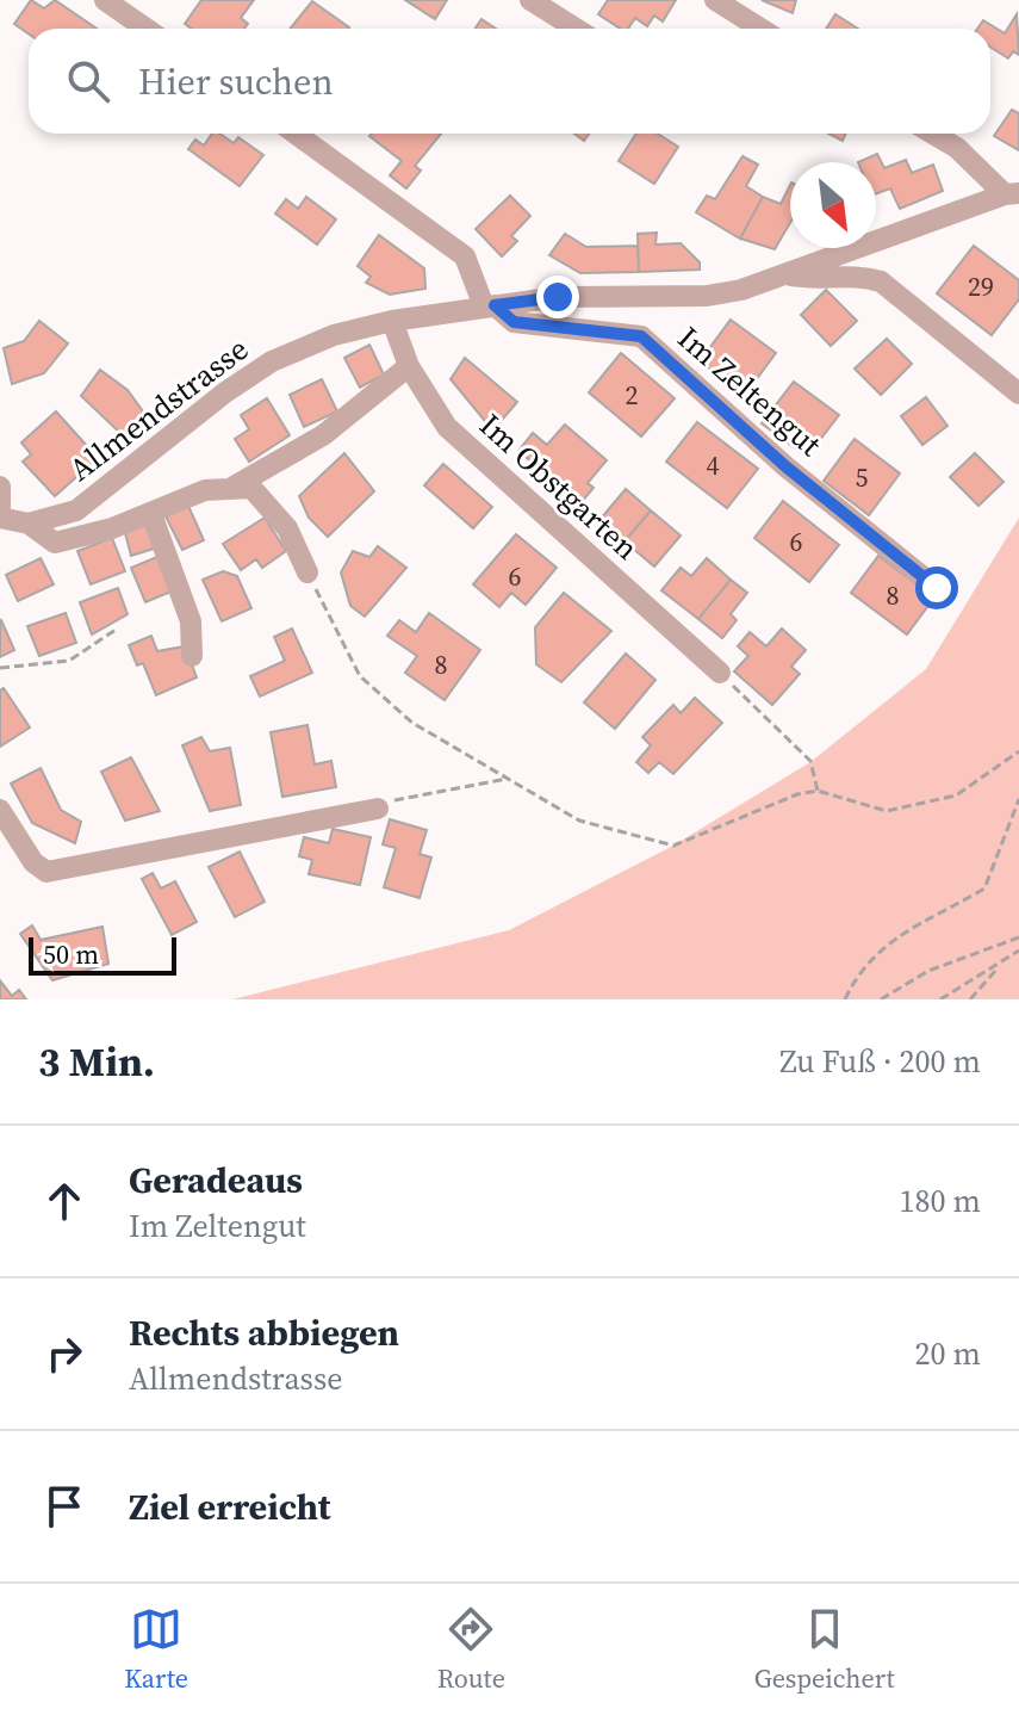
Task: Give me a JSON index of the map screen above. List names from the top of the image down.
{
  "streets": {
    "street": ["Im Zeltengut", "Allmendstrasse", "Im Obstgarten"]
  },
  "crossings": [
    ["Im Zeltengut", "Allmendstrasse"],
    ["Allmendstrasse", "Im Obstgarten"]
  ],
  "house_numbers": [
    "29",
    "2",
    "4",
    "5",
    "6",
    "6",
    "8",
    "8"
  ],
  "scale_bar": "50 m",
  "north": "bottom right",
  "page": {
    "search": "Hier suchen",
    "scale": "50 m",
    "heading": ["3 Min.", "Zu Fuß · 200 m"],
    "list": [
      ["Geradeaus", "Im Zeltengut", "180 m"],
      ["Rechts abbiegen", "Allmendstrasse", "20 m"],
      "Ziel erreicht"
    ],
    "nav": ["Karte", "Route", "Gespeichert"]
  }
}
